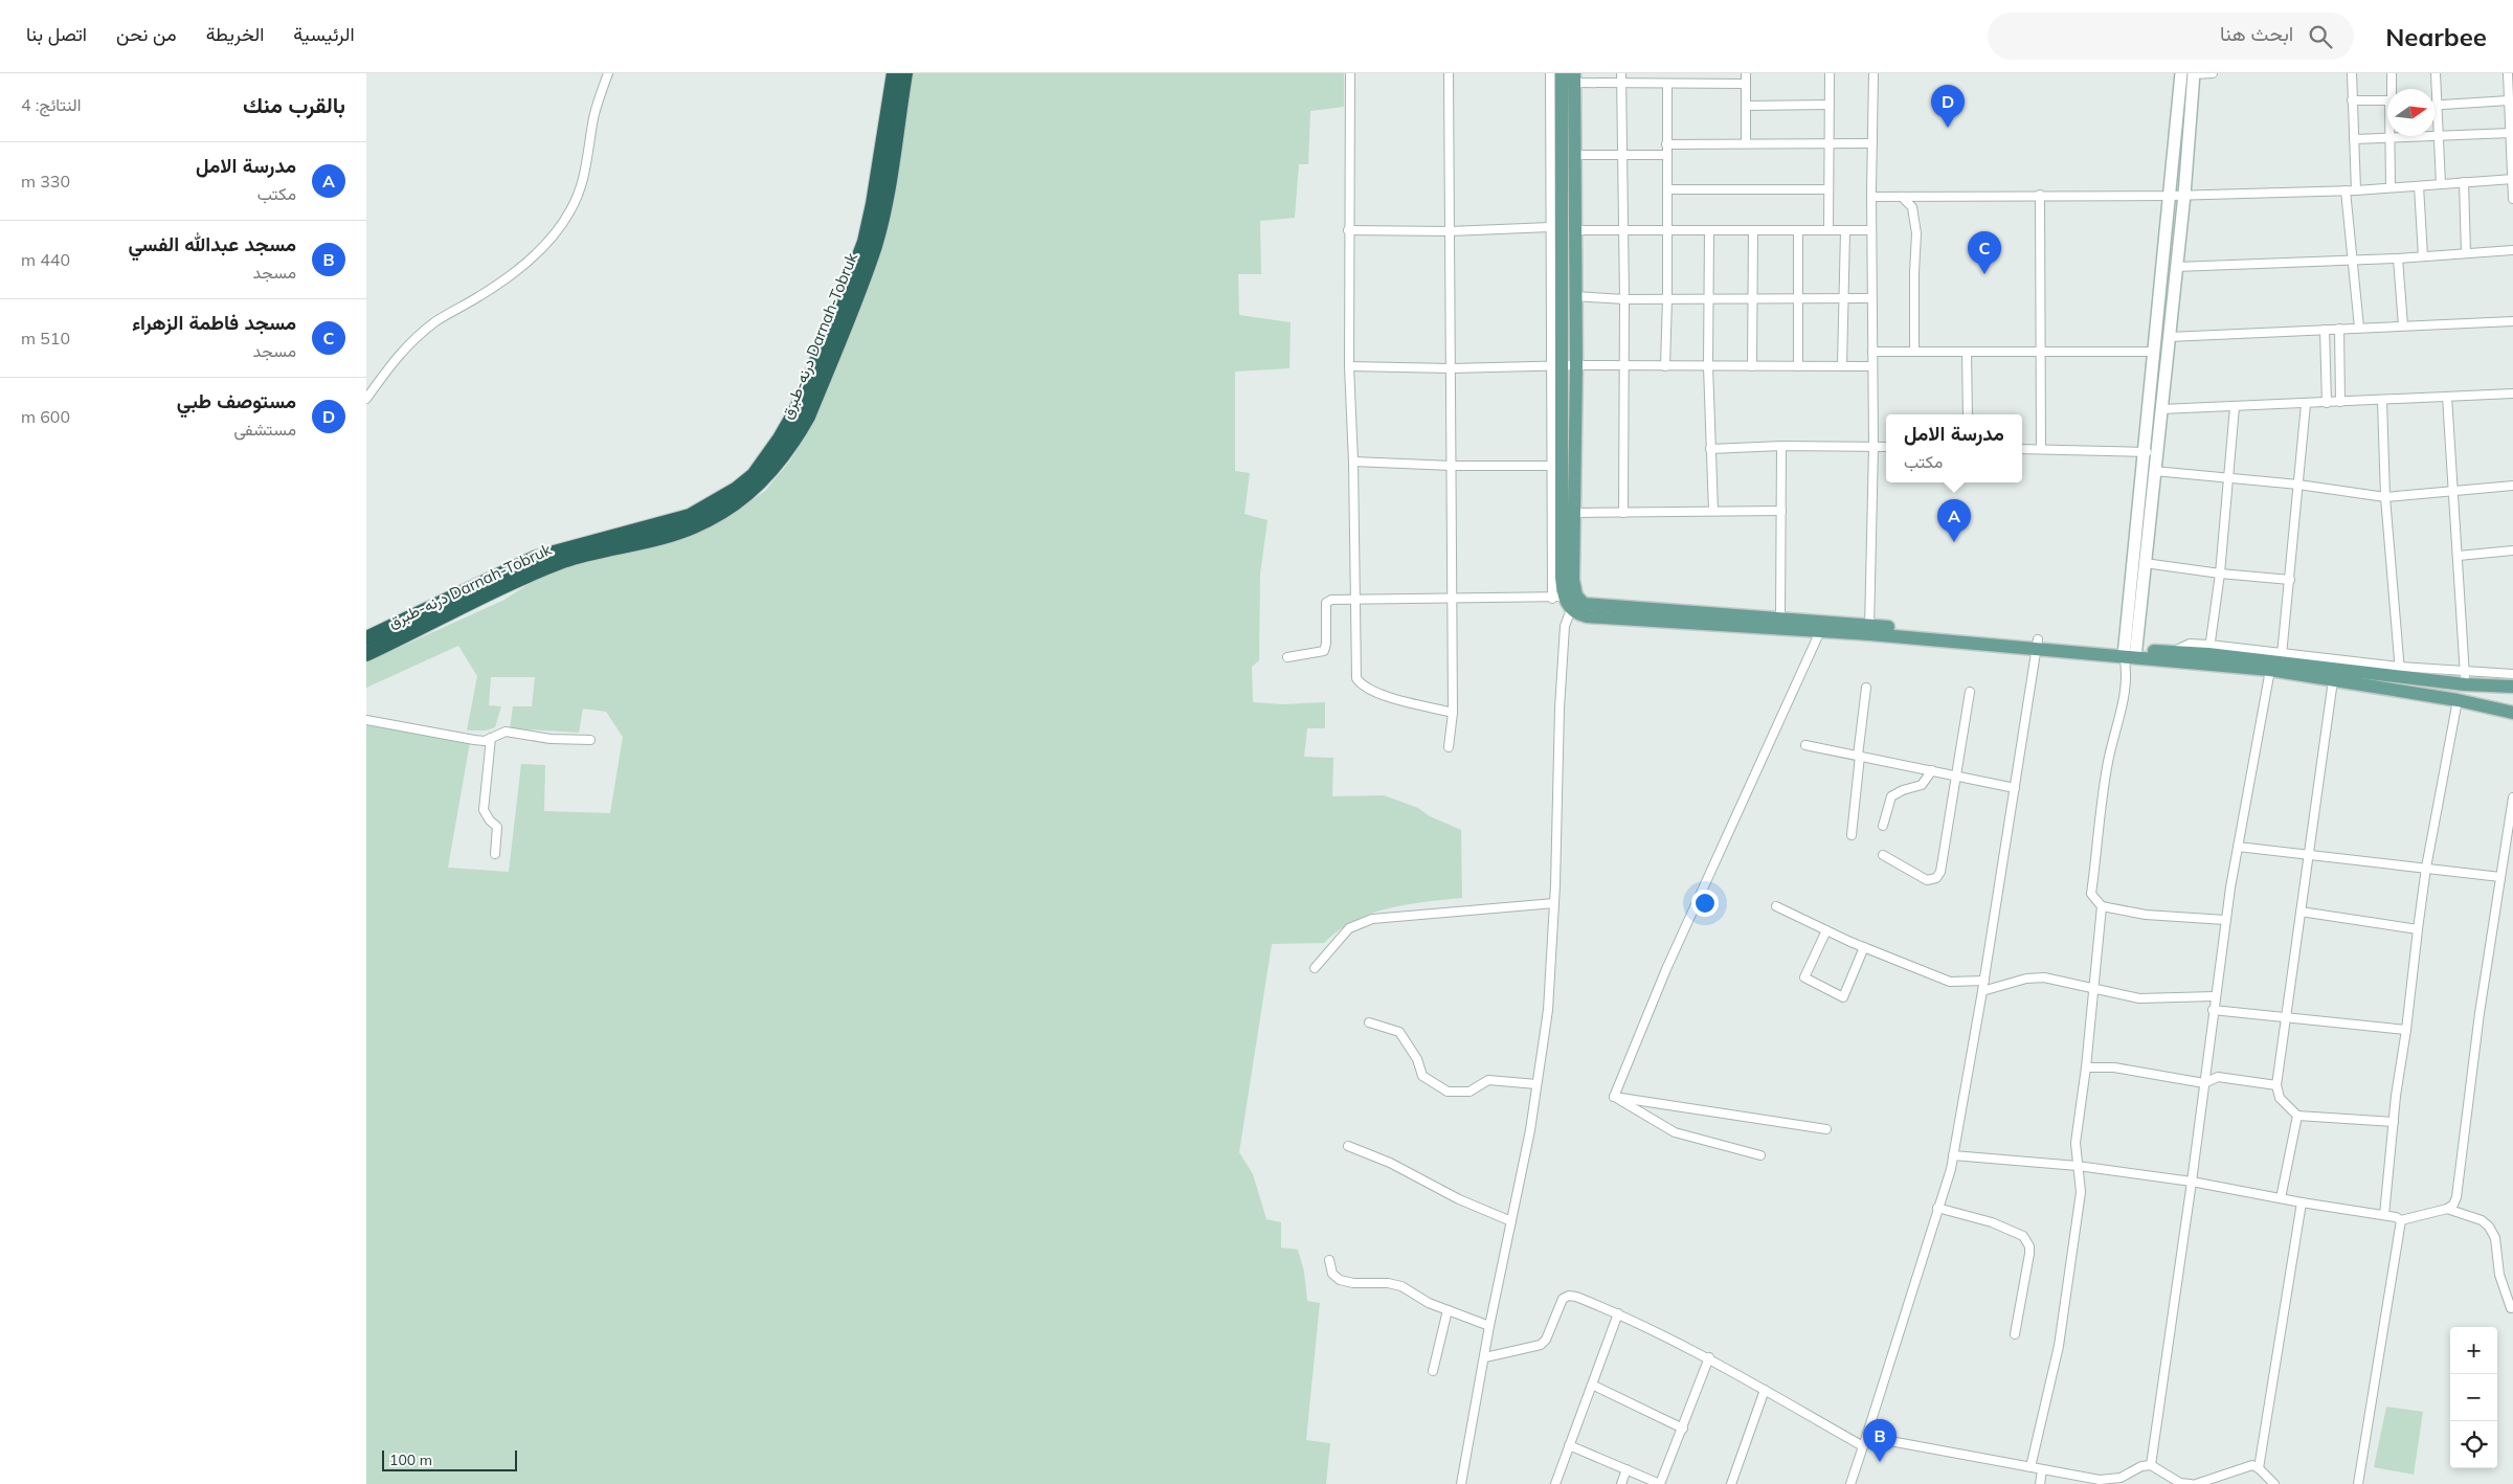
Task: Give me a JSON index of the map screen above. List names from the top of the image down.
{
  "streets": {
    "highway": ["درنه-طبرق Darnah-Tobruk"]
  },
  "scale_bar": "100 m",
  "north": "right",
  "page": {
    "header": "Nearbee",
    "search": "ابحث هنا",
    "nav": [
      "الرئيسية",
      "الخريطة",
      "من نحن",
      "اتصل بنا"
    ],
    "heading": ["بالقرب منك", "النتائج: 4"],
    "pins": [
      "D",
      "C",
      "A",
      "B"
    ],
    "list": [
      {
        "mark": "A",
        "name": "مدرسة الامل",
        "note": "مكتب",
        "value": "330 m"
      },
      {
        "mark": "B",
        "name": "مسجد عبدالله الفسي",
        "note": "مسجد",
        "value": "440 m"
      },
      {
        "mark": "C",
        "name": "مسجد فاطمة الزهراء",
        "note": "مسجد",
        "value": "510 m"
      },
      {
        "mark": "D",
        "name": "مستوصف طبي",
        "note": "مستشفى",
        "value": "600 m"
      }
    ],
    "popup": ["مدرسة الامل", "مكتب"],
    "map_buttons": ["+", "−"],
    "scale": "100 m"
  }
}
